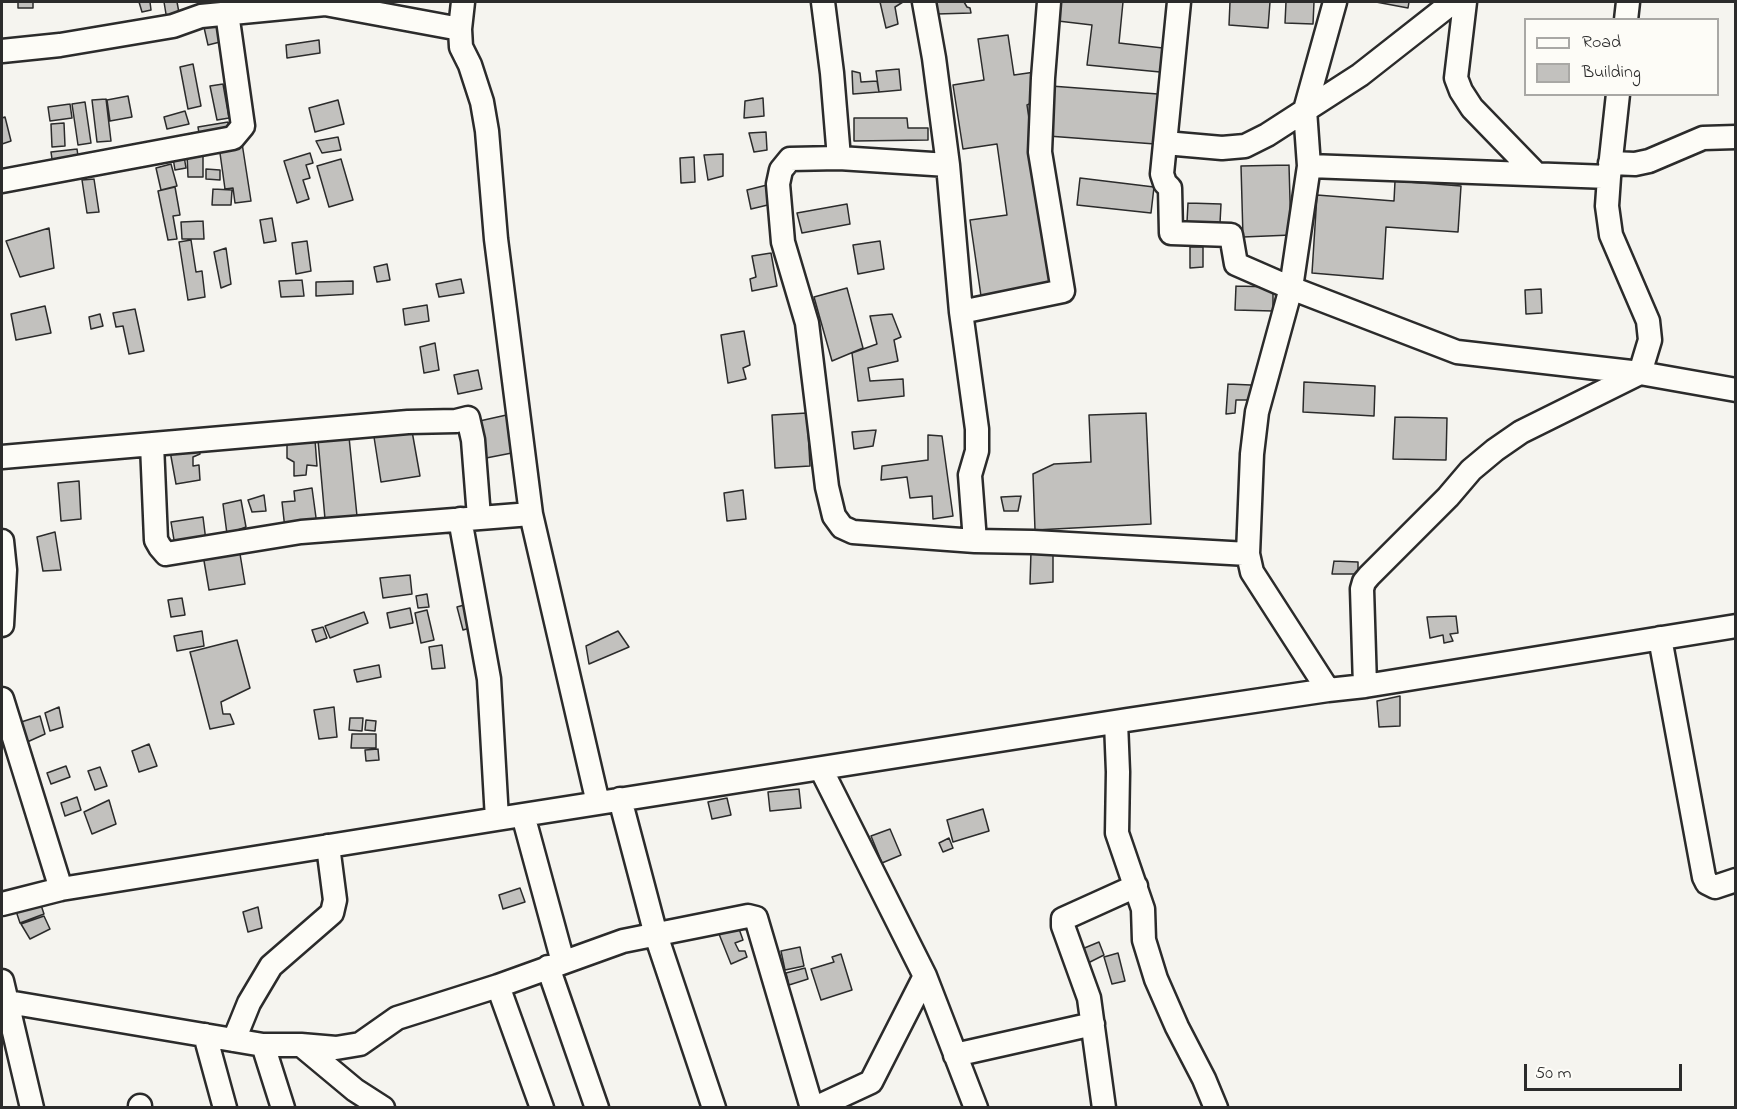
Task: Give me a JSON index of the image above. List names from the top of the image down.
{
  "legend": ["Road", "Building"],
  "scale_bar": "50 m"
}
